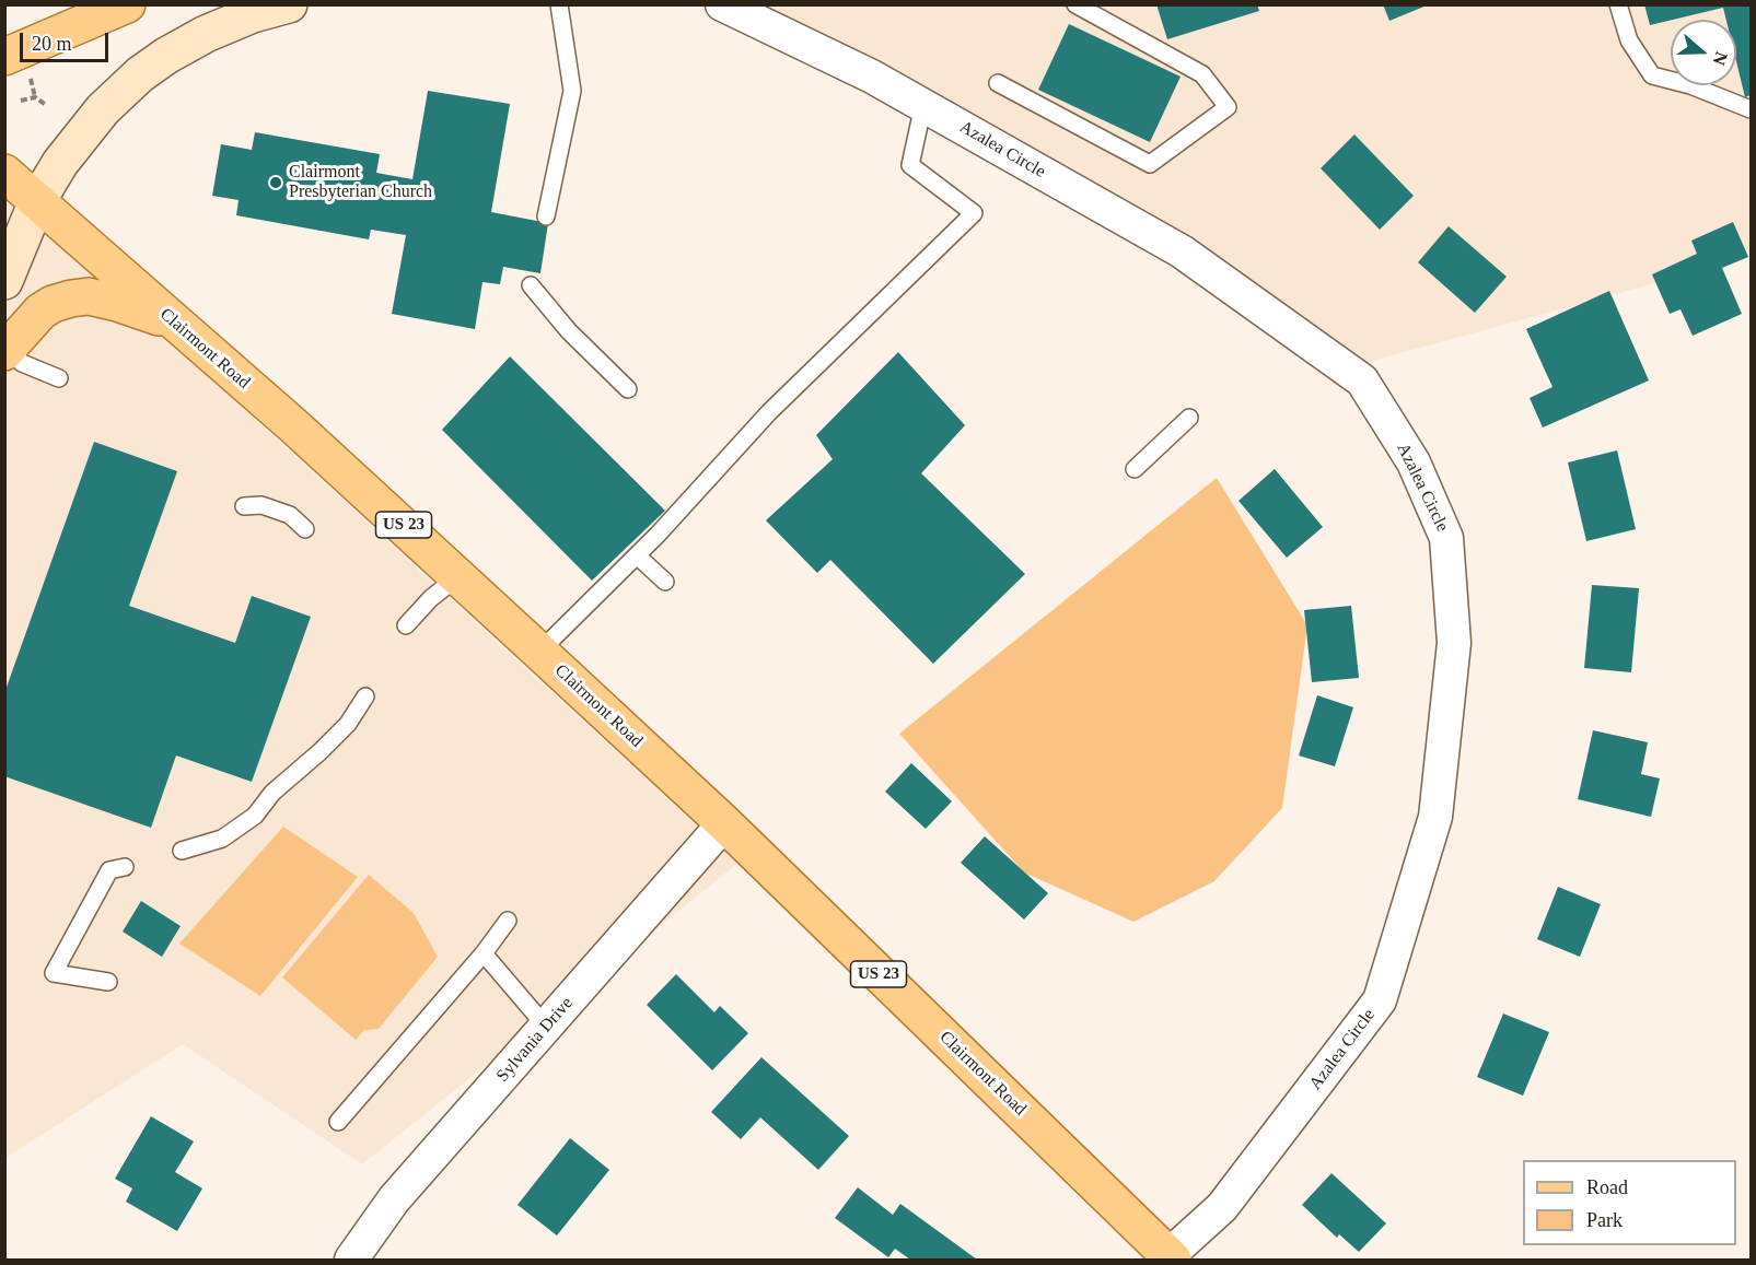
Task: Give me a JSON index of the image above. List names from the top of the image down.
{
  "streets": {
    "main road": ["Clairmont Road", "US 23"],
    "street": ["Azalea Circle", "Sylvania Drive"]
  },
  "crossings": [
    ["Azalea Circle", "Clairmont Road"],
    ["Clairmont Road", "Sylvania Drive"]
  ],
  "places": ["Clairmont Presbyterian Church"],
  "legend": ["Road", "Park"],
  "scale_bar": "20 m",
  "north": "right"
}
